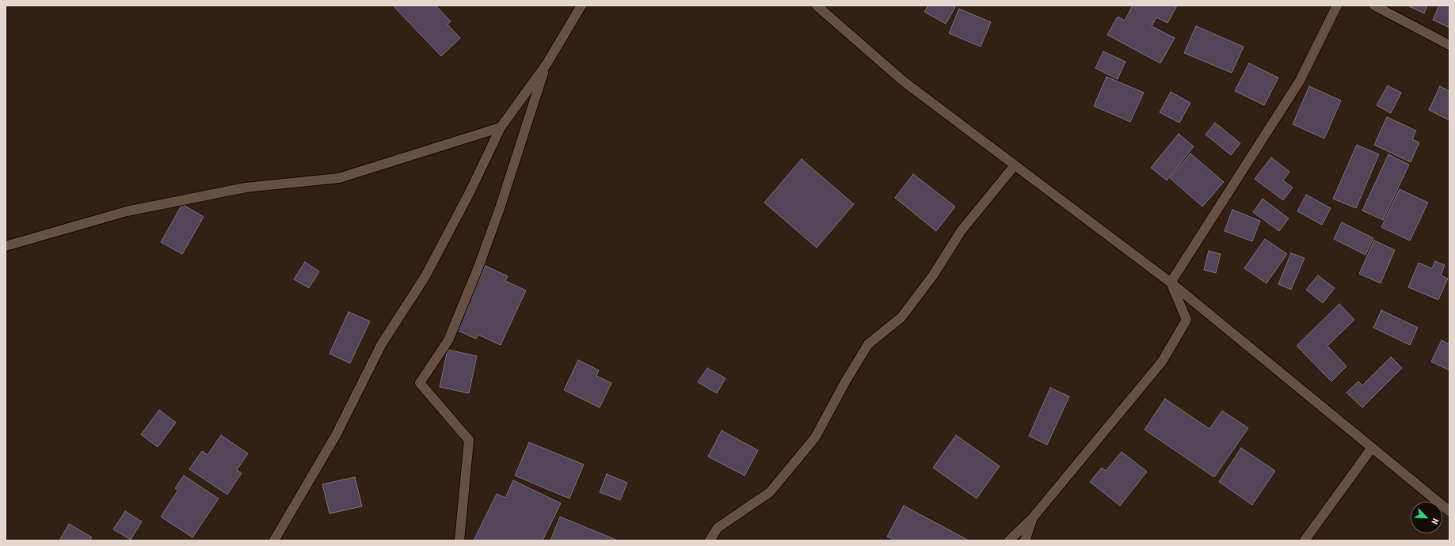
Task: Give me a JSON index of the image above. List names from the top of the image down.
{
  "north": "bottom right"
}
